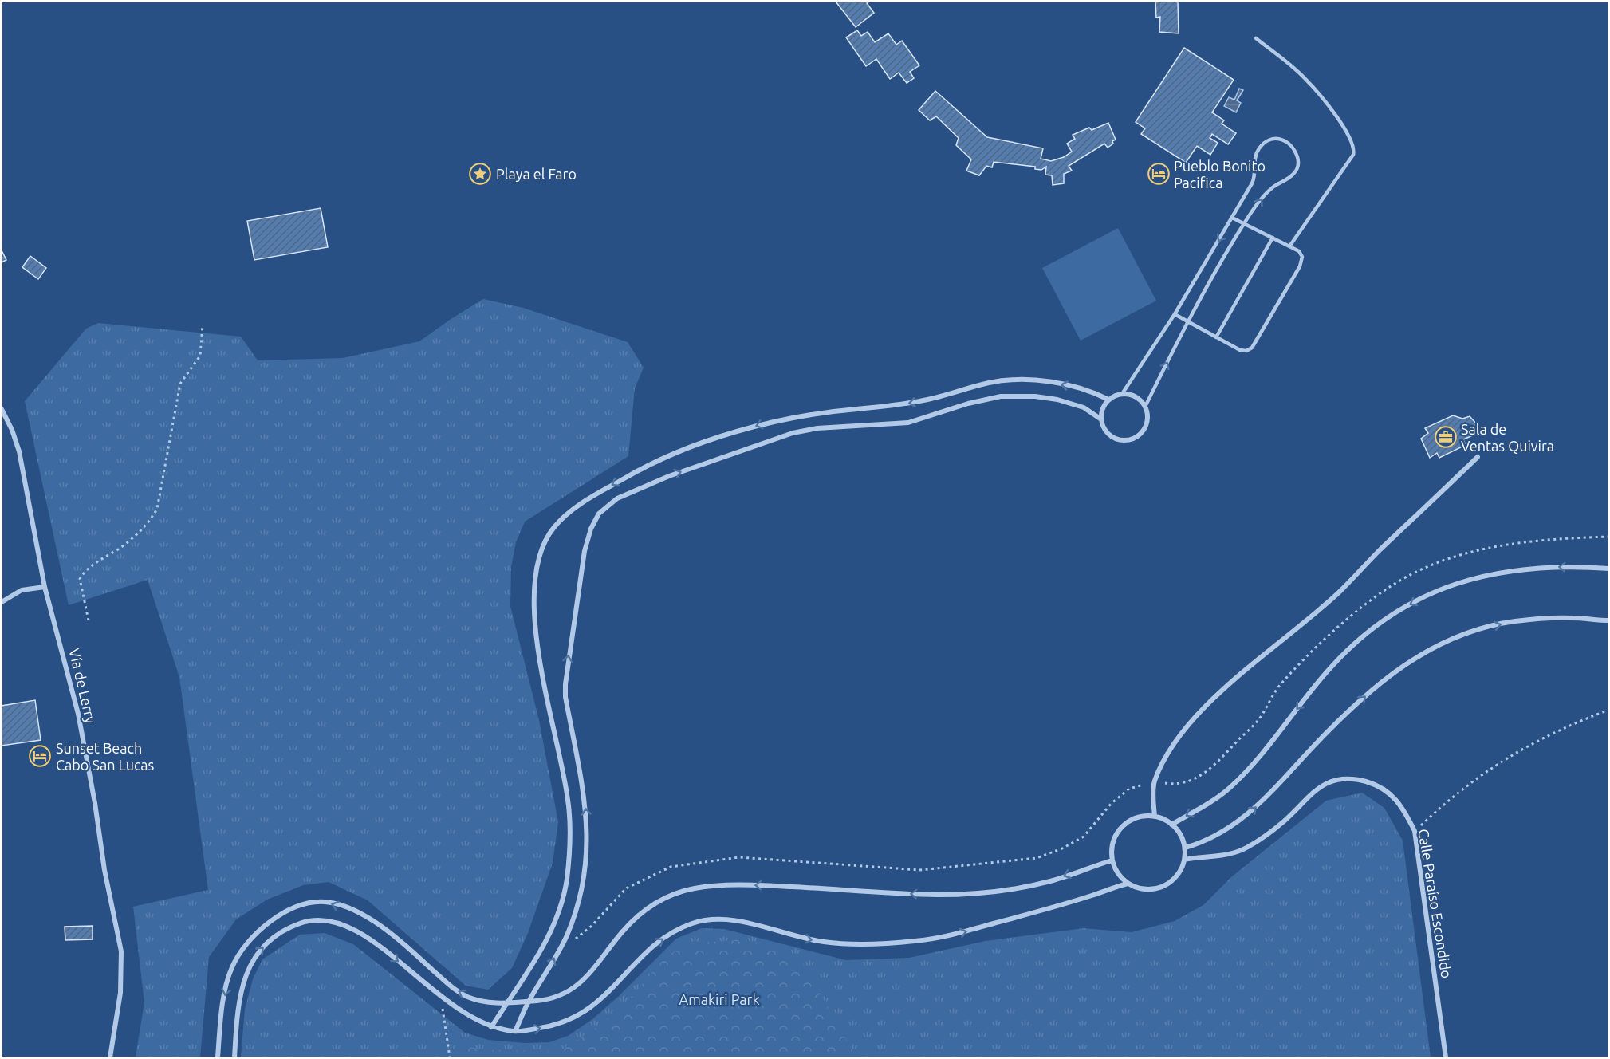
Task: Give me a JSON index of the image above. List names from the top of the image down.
{
  "streets": {
    "street": ["Vía de Lerry", "Calle Paraíso Escondido"]
  },
  "parks": ["Amakiri Park"],
  "places": {
    "place": ["Playa el Faro"],
    "hotel": ["Pueblo Bonito Pacifica", "Sunset Beach Cabo San Lucas"],
    "office": ["Sala de Ventas Quivira"]
  }
}
